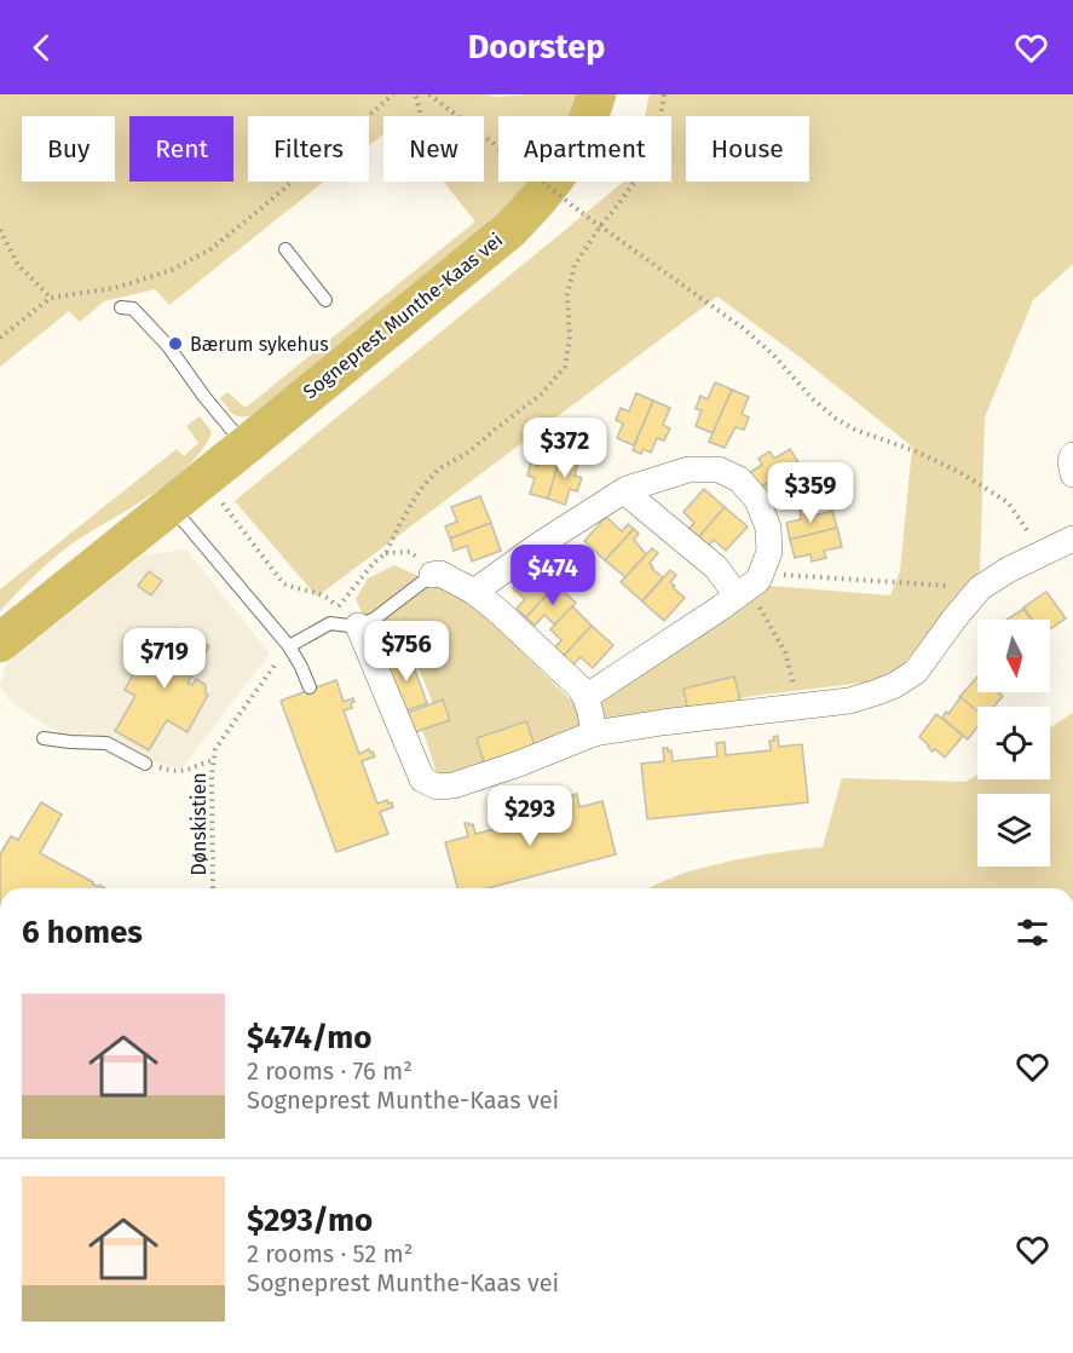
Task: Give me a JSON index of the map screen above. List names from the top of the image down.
{
  "streets": {
    "main road": ["Sogneprest Munthe-Kaas vei"],
    "path": ["Dønskistien"]
  },
  "places": ["Bærum sykehus"],
  "north": "bottom",
  "page": {
    "header": "Doorstep",
    "chip": [
      "Buy",
      "Rent",
      "Filters",
      "New",
      "Apartment",
      "House"
    ],
    "price": [
      "$372",
      "$359",
      "$474",
      "$756",
      "$719",
      "$293"
    ],
    "heading": "6 homes",
    "list": [
      {
        "name": "$474/mo",
        "note": "2 rooms · 76 m² · Sogneprest Munthe-Kaas vei"
      },
      {
        "name": "$293/mo",
        "note": "2 rooms · 52 m² · Sogneprest Munthe-Kaas vei"
      }
    ]
  }
}
